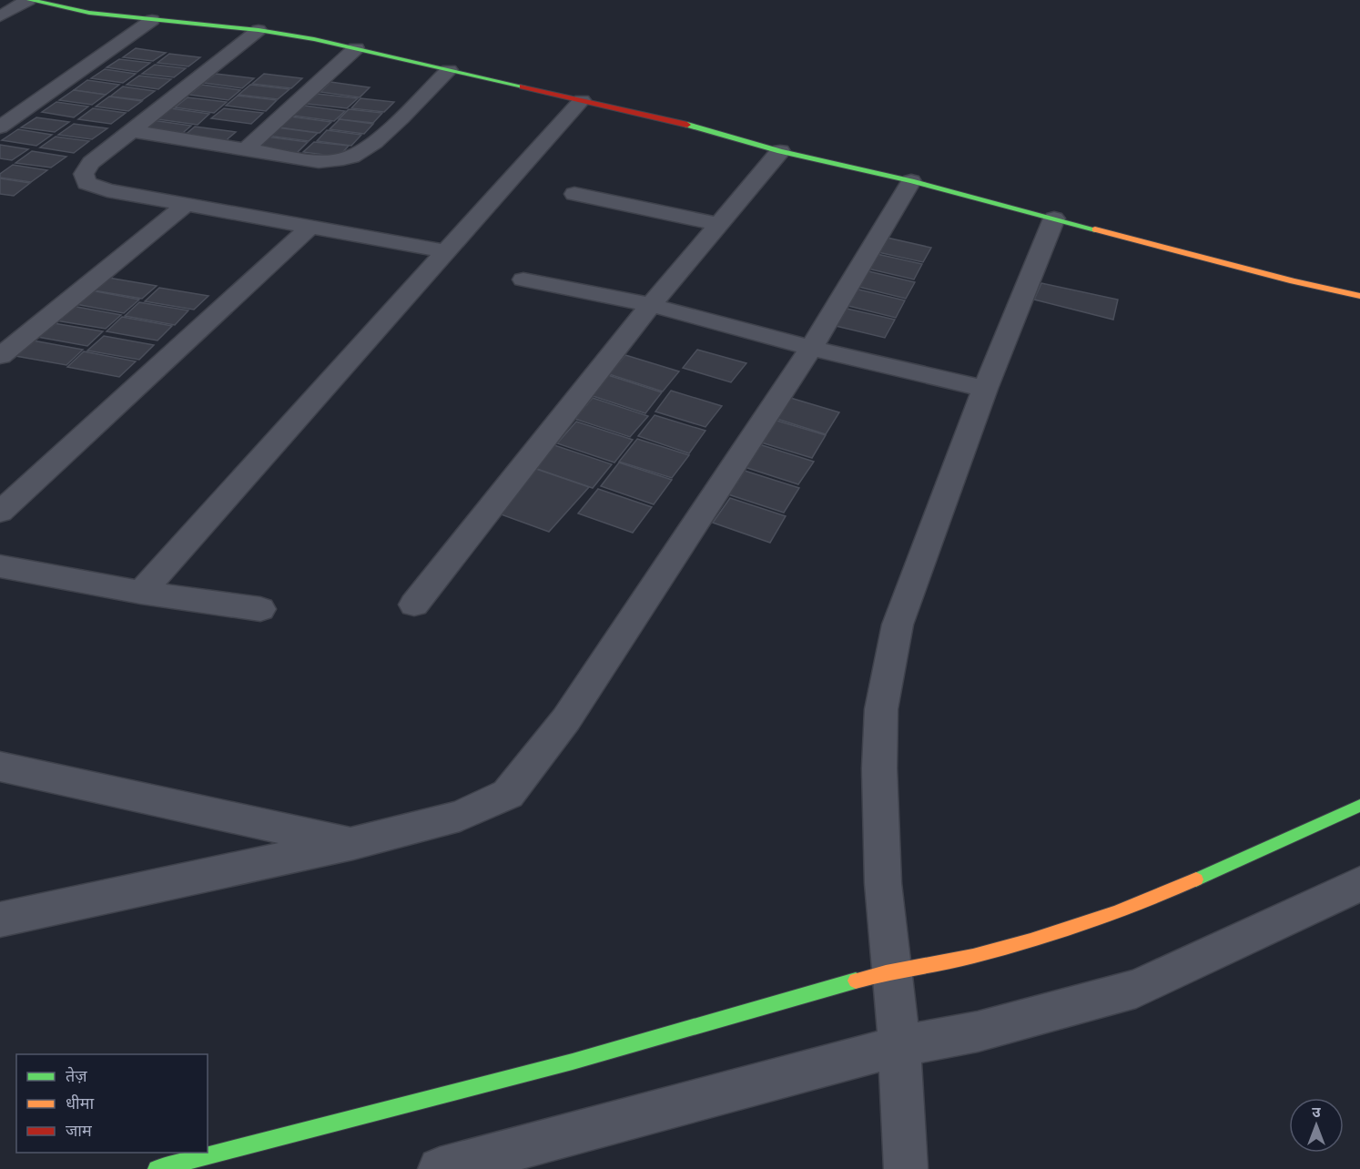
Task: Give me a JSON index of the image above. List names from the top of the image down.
{
  "legend": ["तेज़", "धीमा", "जाम"],
  "north": "top"
}
